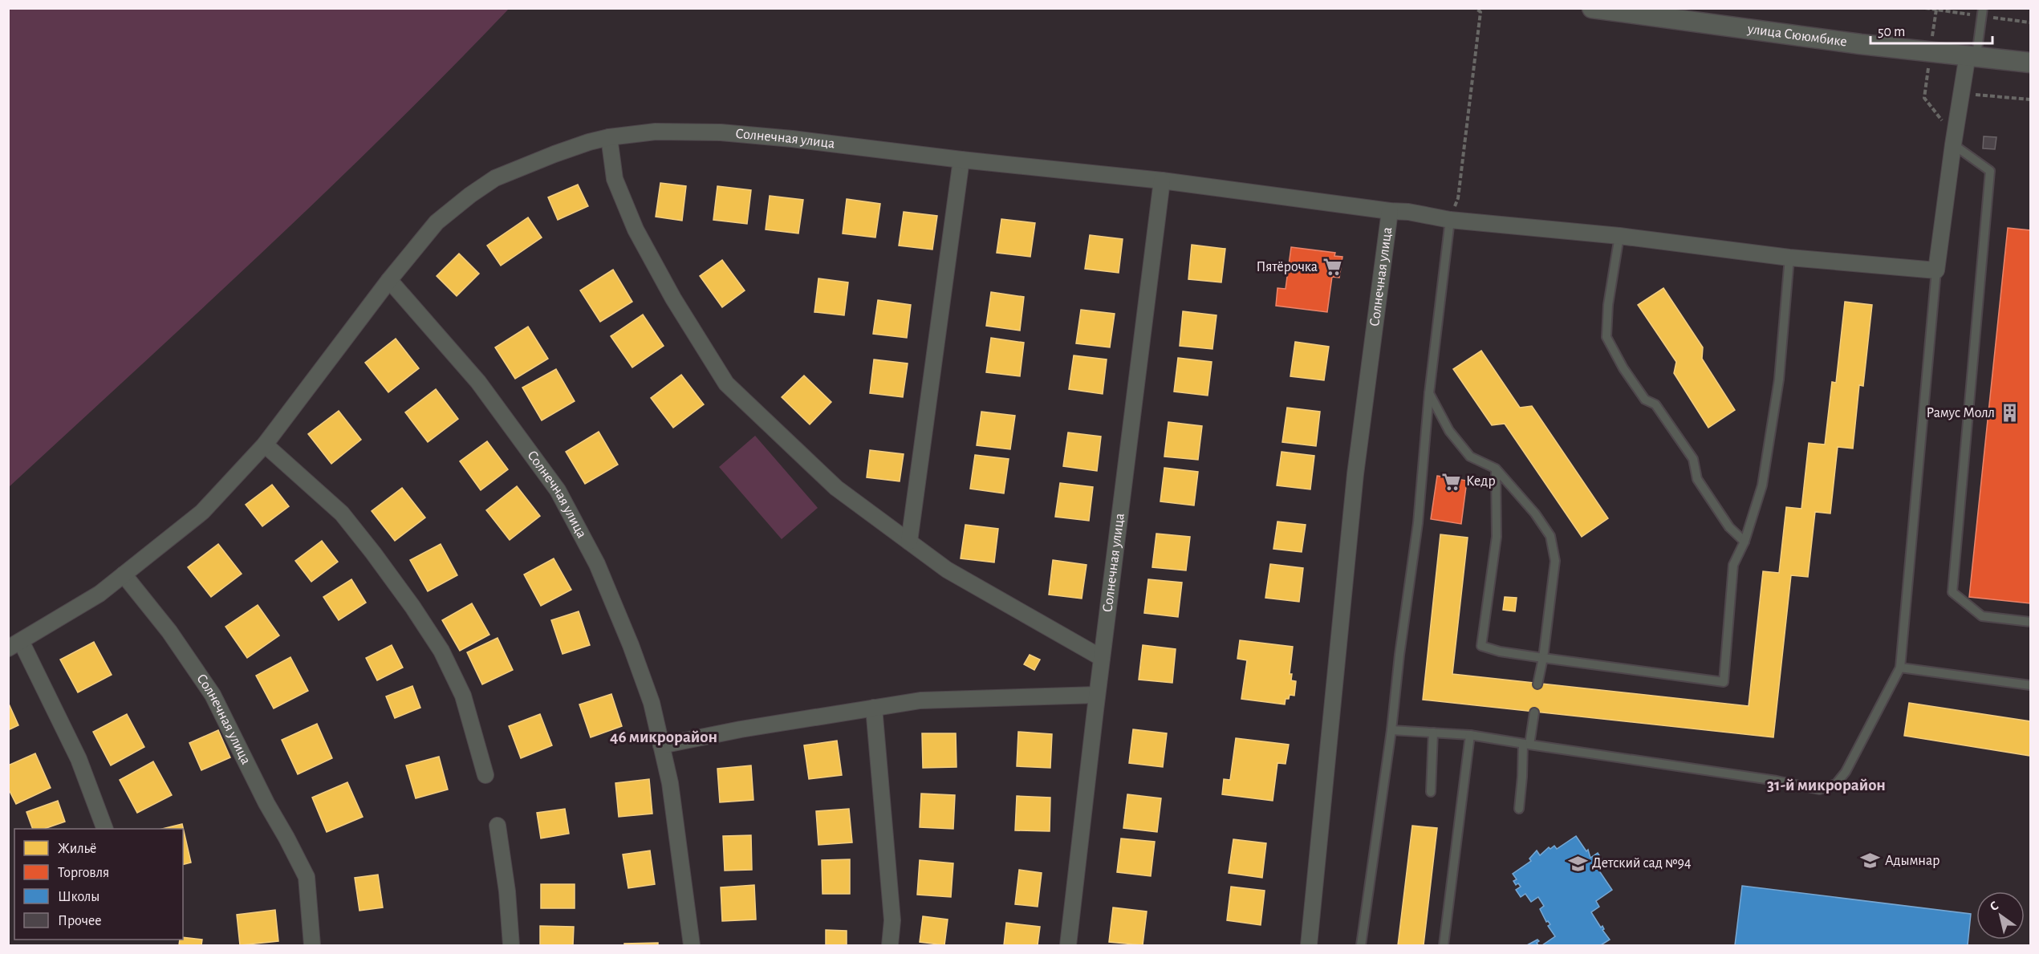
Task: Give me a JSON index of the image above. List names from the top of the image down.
{
  "streets": {
    "street": ["улица Сююмбике", "Солнечная улица"]
  },
  "districts": ["46 микрорайон", "31-й микрорайон"],
  "places": {
    "supermarket": ["Пятёрочка", "Кедр"],
    "building": ["Рамус Молл"],
    "school or university": ["Адымнар", "Детский сад №94"]
  },
  "legend": [
    "Жильё",
    "Торговля",
    "Школы",
    "Прочее"
  ],
  "scale_bar": "50 m",
  "north": "top left"
}
